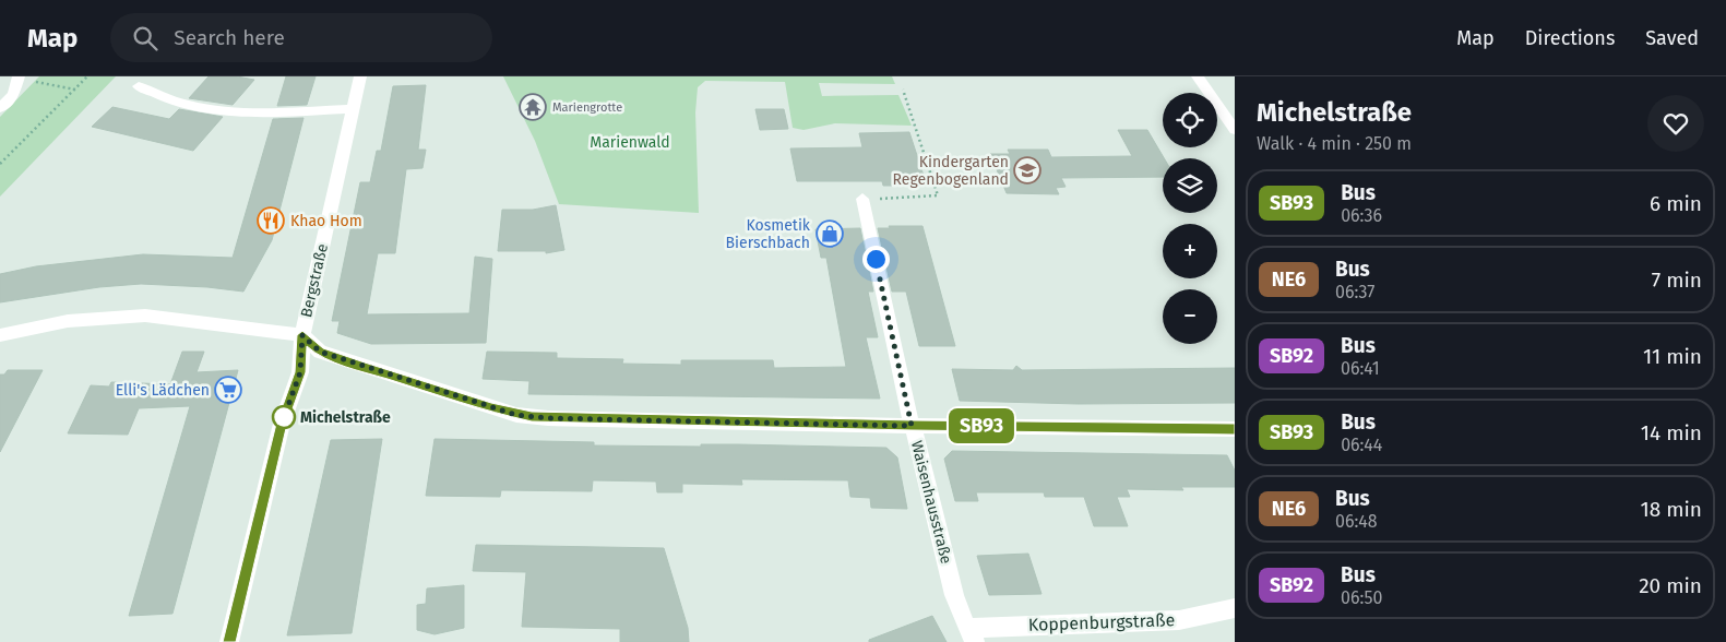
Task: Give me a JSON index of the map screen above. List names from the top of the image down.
{
  "streets": {
    "street": ["Bergstraße", "Waisenhausstraße", "Koppenburgstraße"]
  },
  "crossings": [
    ["Waisenhausstraße", "Koppenburgstraße"]
  ],
  "parks": ["Marienwald"],
  "places": {
    "temple": ["Mariengrotte"],
    "school or university": ["Kindergarten Regenbogenland"],
    "restaurant": ["Khao Hom"],
    "shop": ["Kosmetik Bierschbach"],
    "supermarket": ["Elli's Lädchen"],
    "other": ["Michelstraße"]
  },
  "lines": ["bus line SB93"],
  "page": {
    "header": "Map",
    "search": "Search here",
    "nav": ["Map", "Directions", "Saved"],
    "on_map": "SB93",
    "heading": ["Michelstraße", "Walk · 4 min · 250 m"],
    "map_buttons": ["+", "−"],
    "list": [
      {
        "mark": "SB93",
        "name": "Bus",
        "note": "06:36",
        "value": "6 min"
      },
      {
        "mark": "NE6",
        "name": "Bus",
        "note": "06:37",
        "value": "7 min"
      },
      {
        "mark": "SB92",
        "name": "Bus",
        "note": "06:41",
        "value": "11 min"
      },
      {
        "mark": "SB93",
        "name": "Bus",
        "note": "06:44",
        "value": "14 min"
      },
      {
        "mark": "NE6",
        "name": "Bus",
        "note": "06:48",
        "value": "18 min"
      },
      {
        "mark": "SB92",
        "name": "Bus",
        "note": "06:50",
        "value": "20 min"
      }
    ]
  }
}
